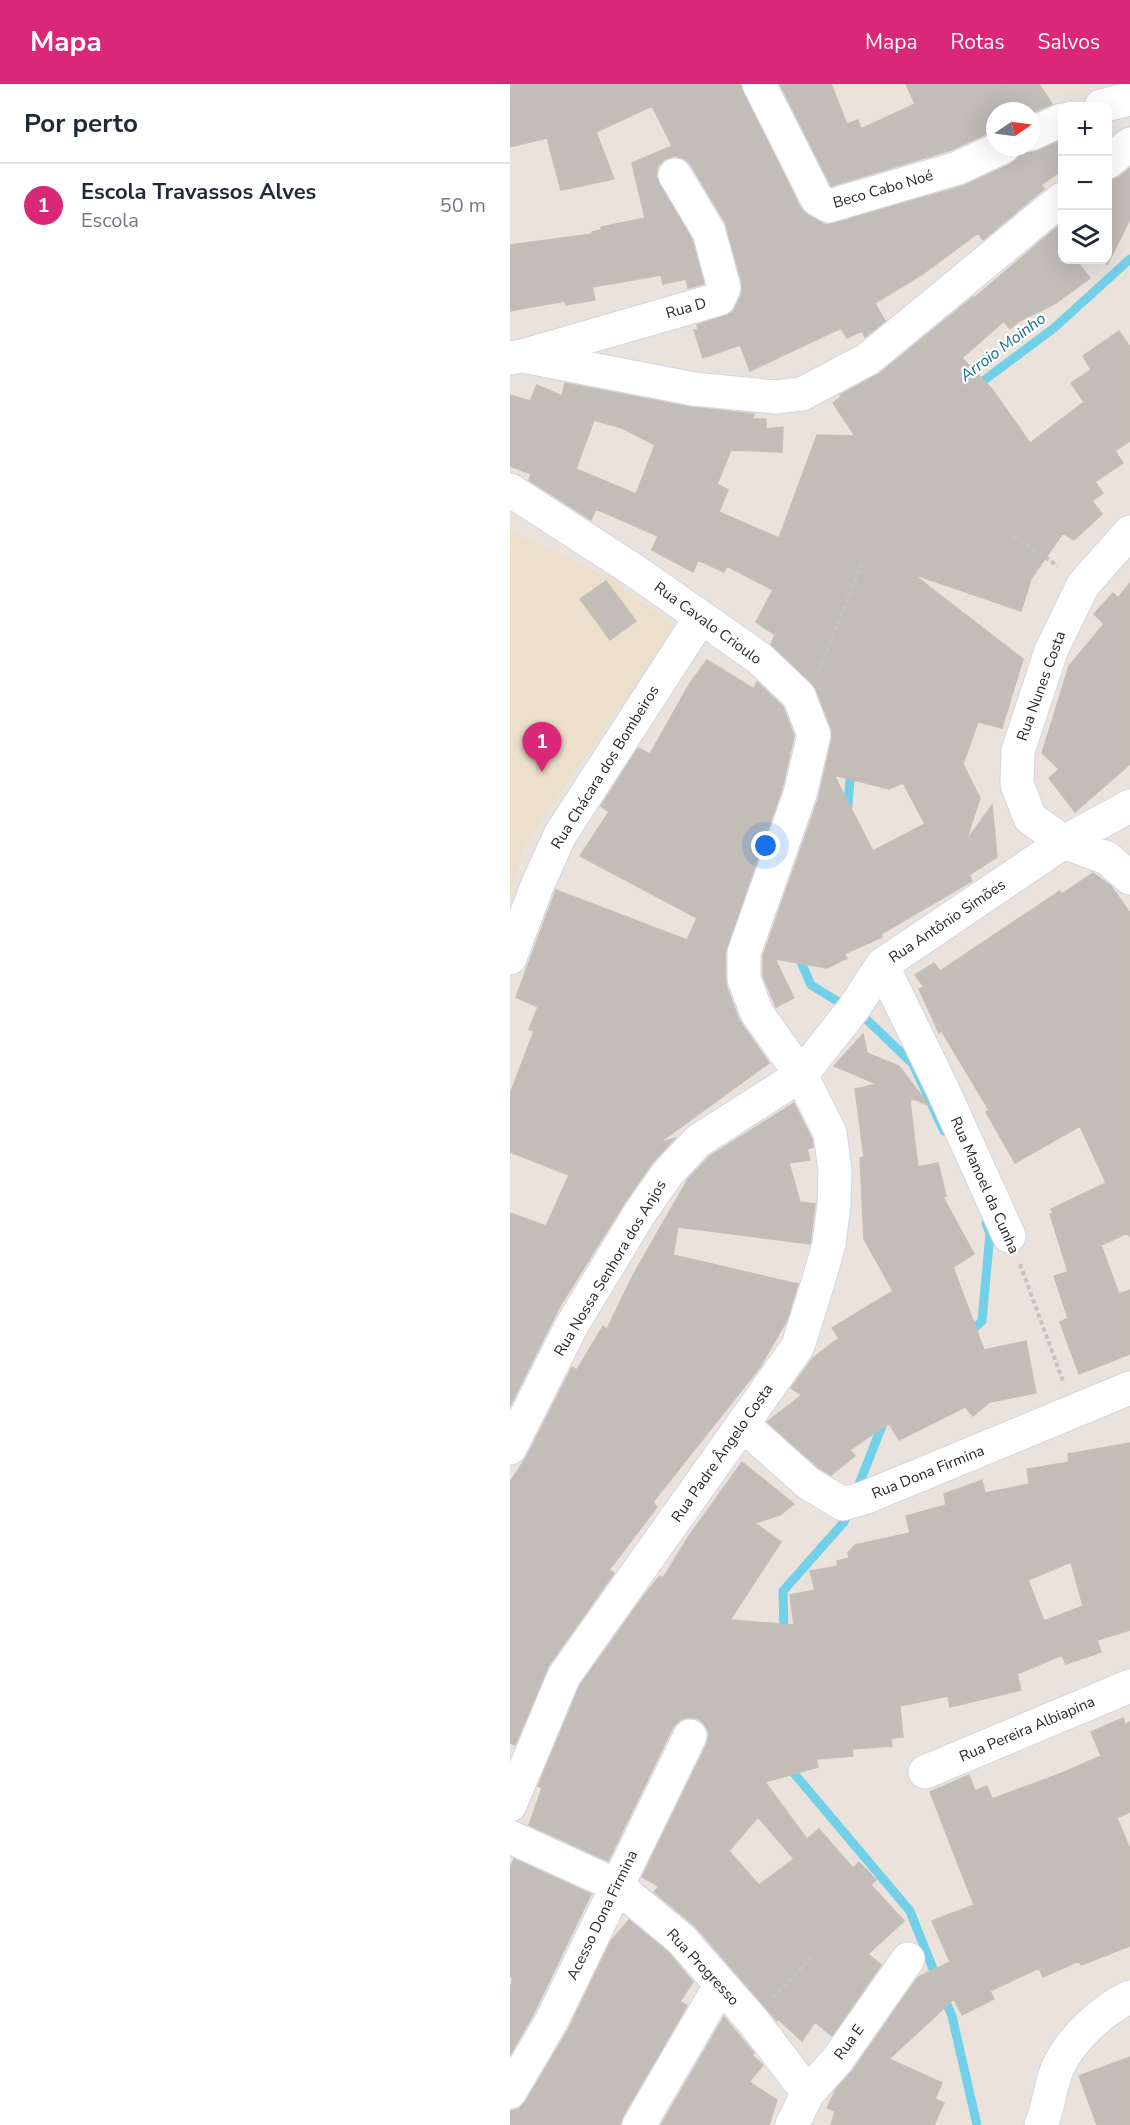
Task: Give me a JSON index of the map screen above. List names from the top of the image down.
{
  "streets": {
    "street": [
      "Beco Cabo Noé",
      "Rua D",
      "Rua Cavalo Crioulo",
      "Rua Nunes Costa",
      "Rua Chácara dos Bombeiros",
      "Rua Antônio Simões",
      "Rua Manoel da Cunha",
      "Rua Nossa Senhora dos Anjos",
      "Rua Padre Ângelo Costa",
      "Rua Dona Firmina",
      "Rua Pereira Albiapina",
      "Acesso Dona Firmina",
      "Rua Progresso",
      "Rua E"
    ]
  },
  "crossings": [
    ["Rua Cavalo Crioulo", "Rua Chácara dos Bombeiros"],
    ["Rua Cavalo Crioulo", "Rua Antônio Simões"],
    ["Rua Cavalo Crioulo", "Rua Nossa Senhora dos Anjos"],
    ["Rua Cavalo Crioulo", "Rua Padre Ângelo Costa"],
    ["Rua Nunes Costa", "Rua Antônio Simões"],
    ["Rua Antônio Simões", "Rua Manoel da Cunha"],
    ["Rua Antônio Simões", "Rua Nossa Senhora dos Anjos"],
    ["Rua Antônio Simões", "Rua Padre Ângelo Costa"],
    ["Rua Manoel da Cunha", "Rua Dona Firmina"],
    ["Rua Nossa Senhora dos Anjos", "Rua Padre Ângelo Costa"],
    ["Rua Padre Ângelo Costa", "Rua Dona Firmina"],
    ["Acesso Dona Firmina", "Rua Progresso"],
    ["Rua Progresso", "Rua E"]
  ],
  "water": ["Arroio Moinho"],
  "north": "right",
  "page": {
    "header": "Mapa",
    "nav": ["Mapa", "Rotas", "Salvos"],
    "heading": "Por perto",
    "map_buttons": ["+", "−"],
    "list": [
      {
        "mark": "1",
        "name": "Escola Travassos Alves",
        "note": "Escola",
        "value": "50 m"
      }
    ],
    "pins": "1"
  }
}
